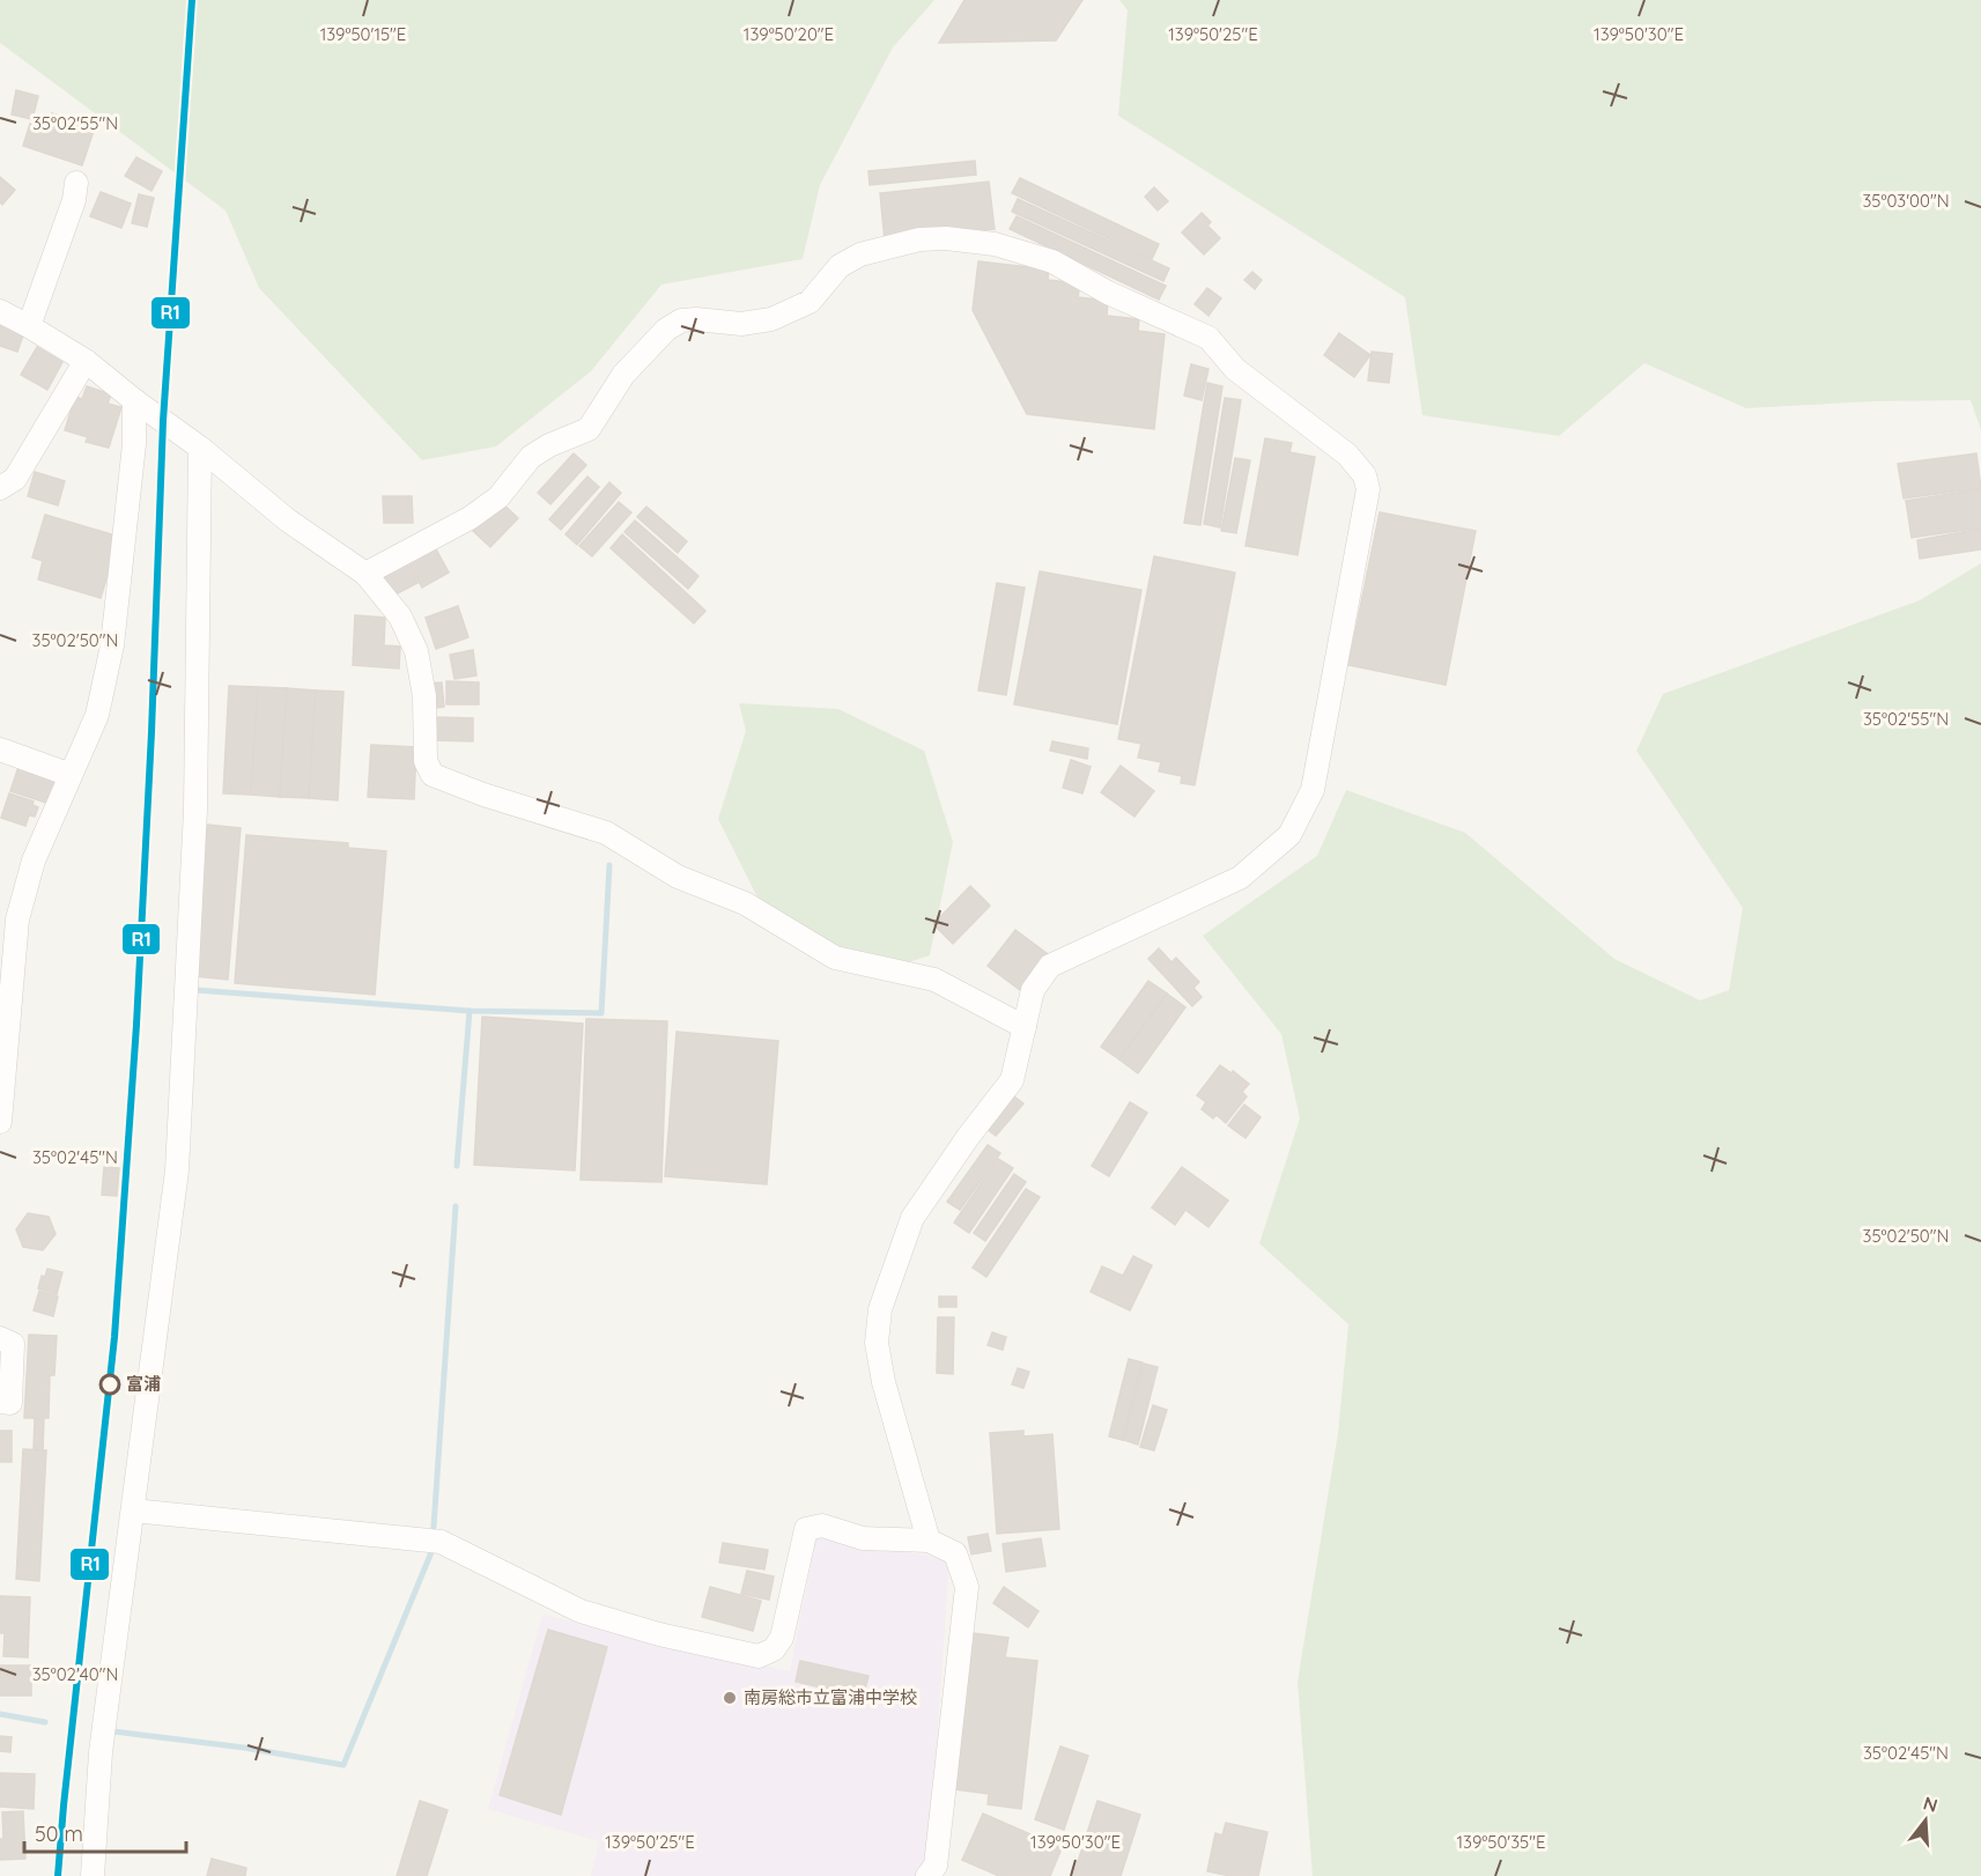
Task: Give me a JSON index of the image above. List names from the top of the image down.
{
  "places": ["富浦", "南房総市立富浦中学校"],
  "lines": ["transit line R1"],
  "scale_bar": "50 m",
  "north": "top",
  "coordinates": [
    "139°50'15\"E",
    "139°50'20\"E",
    "139°50'25\"E",
    "139°50'30\"E",
    "35°02'55\"N",
    "35°03'00\"N",
    "35°02'50\"N",
    "35°02'45\"N",
    "35°02'40\"N",
    "139°50'35\"E"
  ]
}
